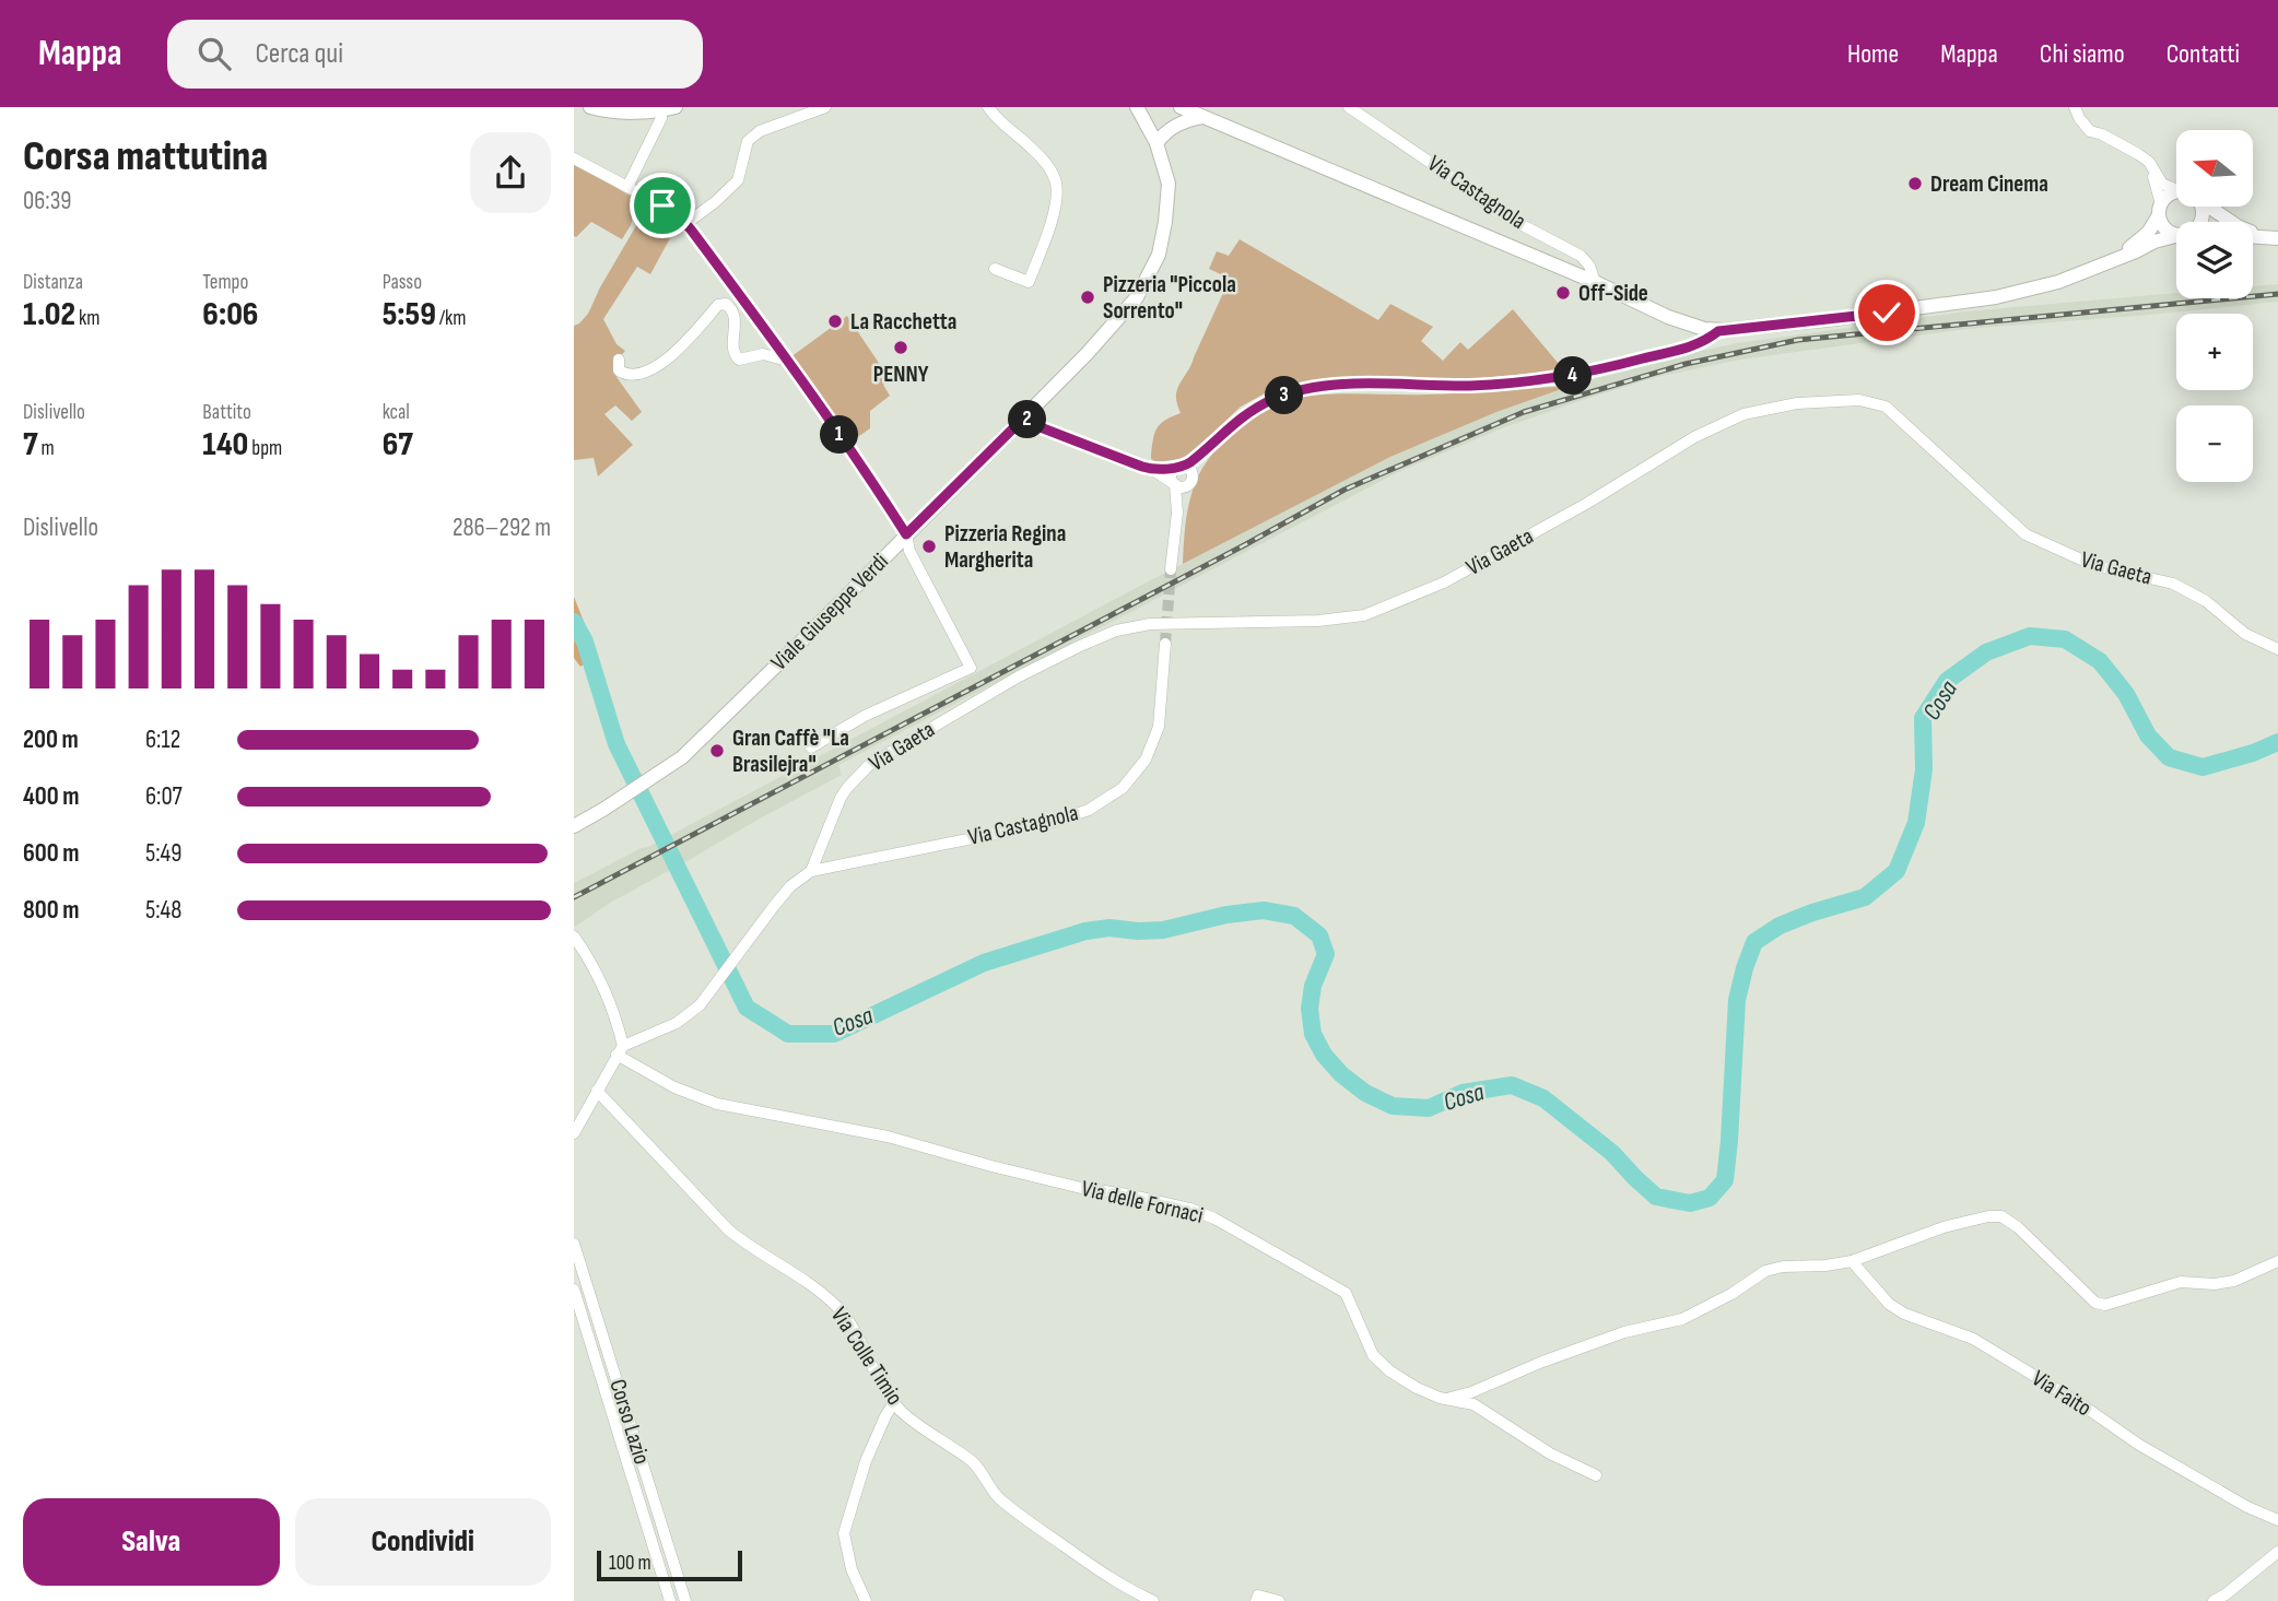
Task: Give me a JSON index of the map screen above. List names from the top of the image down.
{
  "streets": {
    "main road": ["Viale Giuseppe Verdi"],
    "street": [
      "Via Castagnola",
      "Via Gaeta",
      "Via delle Fornaci",
      "Via Colle Timio",
      "Via Faito",
      "Corso Lazio"
    ]
  },
  "crossings": [
    ["Via Castagnola", "Via Gaeta"],
    ["Via Gaeta", "Via delle Fornaci"]
  ],
  "water": ["Cosa"],
  "places": [
    "Dream Cinema",
    "Off-Side",
    "Pizzeria \"Piccola Sorrento\"",
    "La Racchetta",
    "PENNY",
    "Pizzeria Regina Margherita",
    "Gran Caffè \"La Brasilejra\""
  ],
  "scale_bar": "100 m",
  "north": "left",
  "page": {
    "header": "Mappa",
    "search": "Cerca qui",
    "nav": [
      "Home",
      "Mappa",
      "Chi siamo",
      "Contatti"
    ],
    "heading": ["Corsa mattutina", "06:39"],
    "map_buttons": ["+", "−"],
    "stats": [
      ["Distanza", "1.02 km"],
      ["Tempo", "6:06"],
      ["Passo", "5:59 /km"],
      ["Dislivello", "7 m"],
      ["Battito", "140 bpm"],
      ["kcal", "67"]
    ],
    "pins": [
      "4",
      "3",
      "2",
      "1"
    ],
    "chart": ["Dislivello", "286–292 m"],
    "list": [
      {
        "name": "200 m",
        "note": "6:12"
      },
      {
        "name": "400 m",
        "note": "6:07"
      },
      {
        "name": "600 m",
        "note": "5:49"
      },
      {
        "name": "800 m",
        "note": "5:48"
      }
    ],
    "buttons": ["Salva", "Condividi"],
    "scale": "100 m"
  }
}
